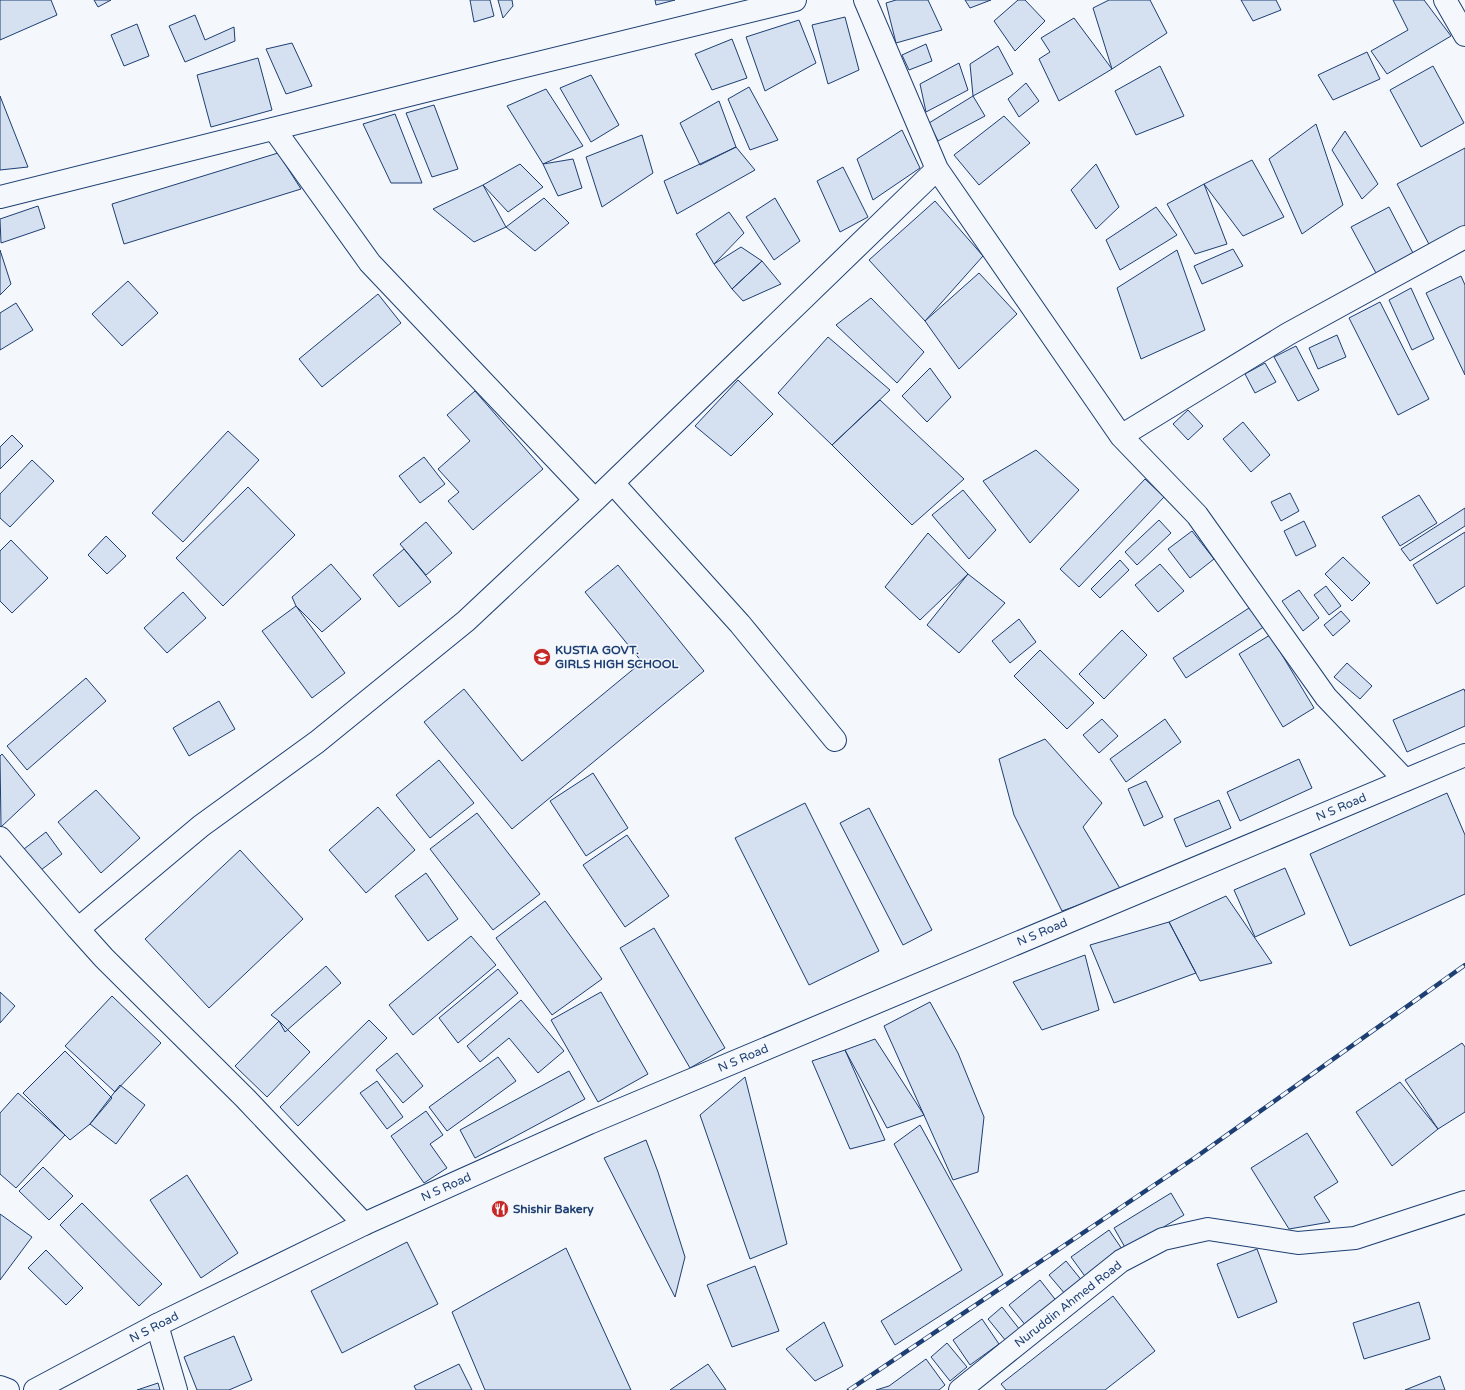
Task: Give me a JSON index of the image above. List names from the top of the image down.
{
  "streets": {
    "street": ["N S Road", "Nuruddin Ahmed Road"]
  },
  "places": {
    "school or university": ["KUSTIA GOVT. GIRLS HIGH SCHOOL"],
    "restaurant": ["Shishir Bakery"]
  }
}
